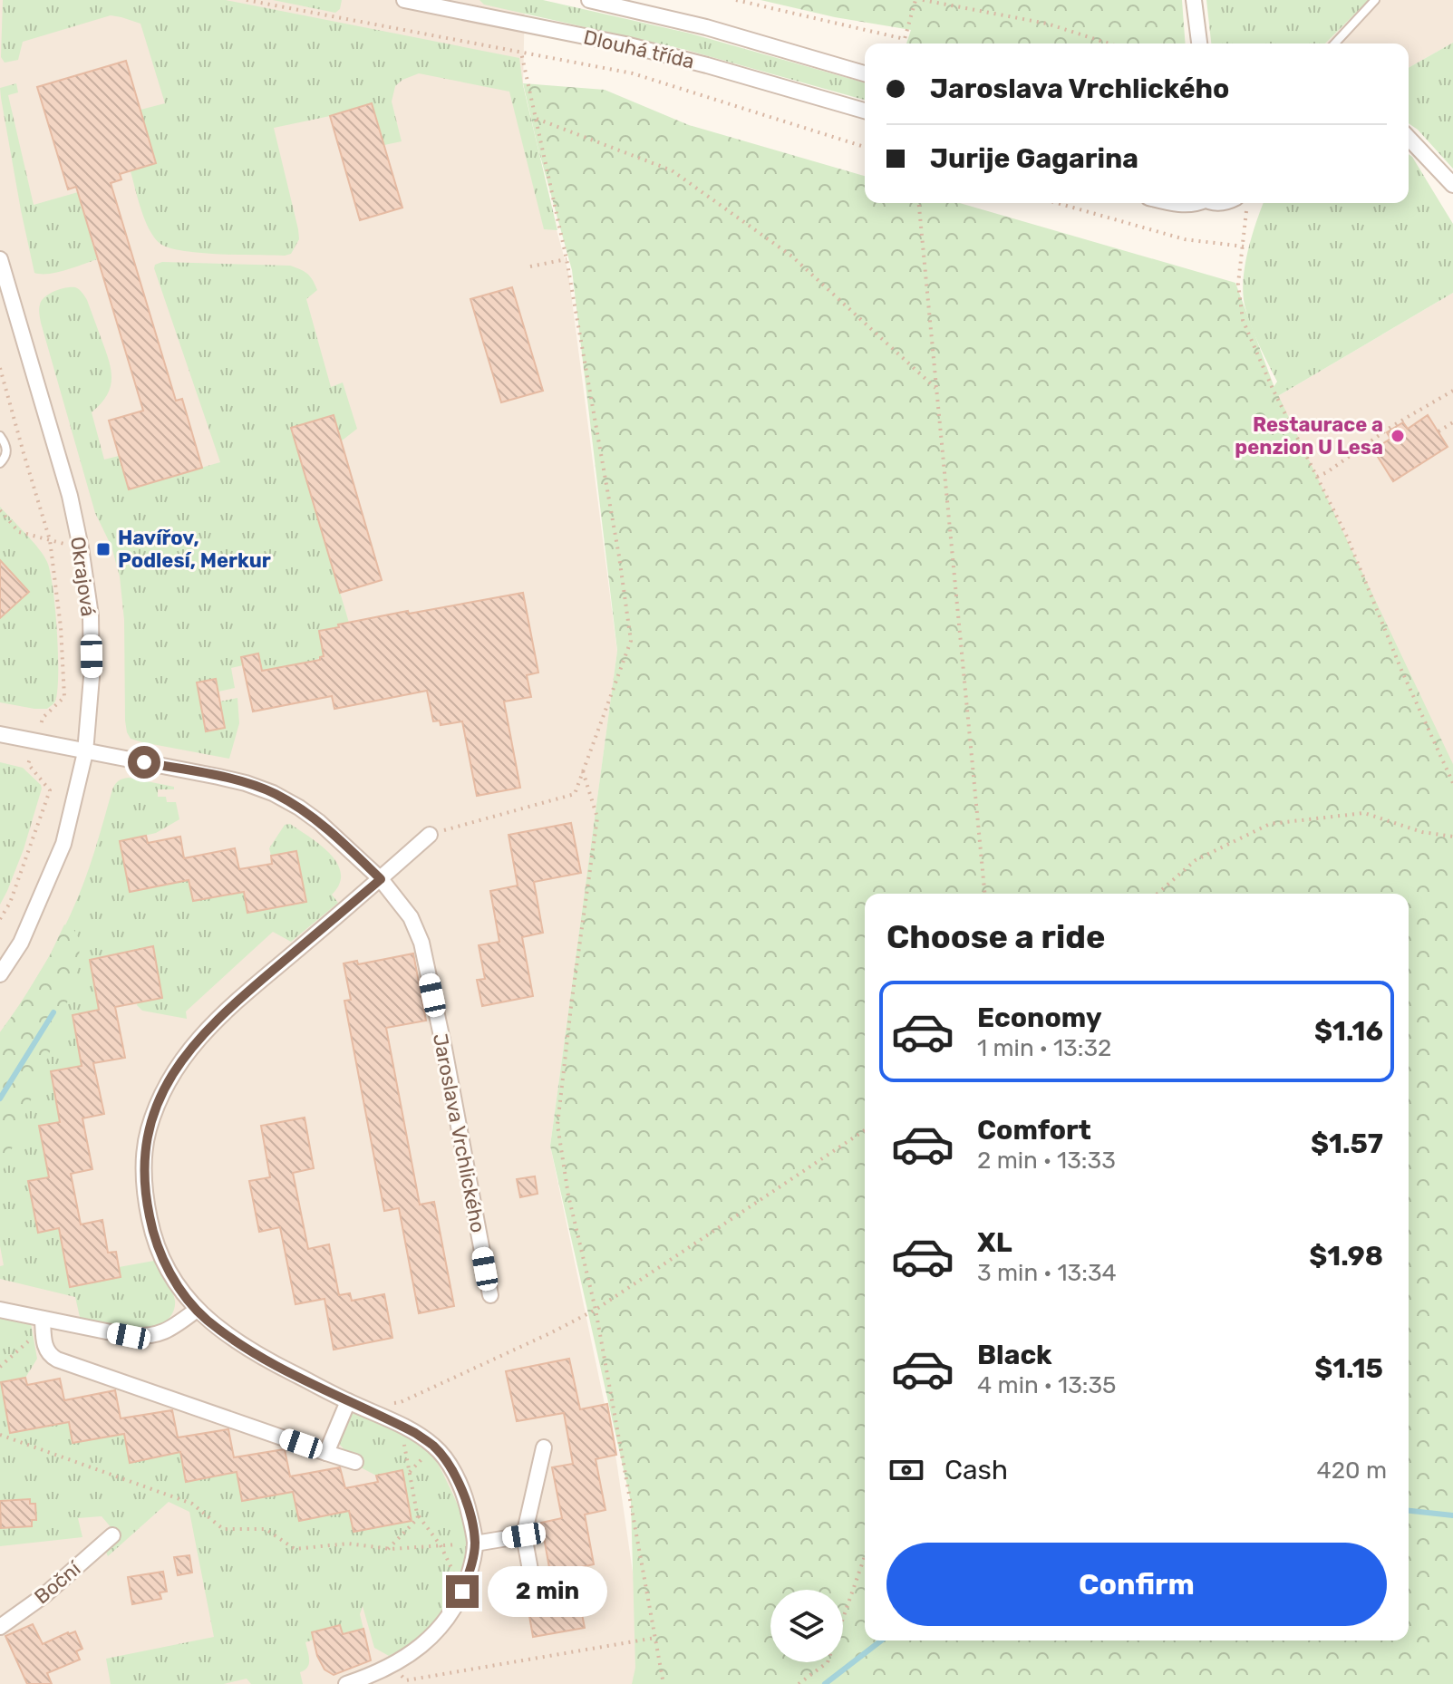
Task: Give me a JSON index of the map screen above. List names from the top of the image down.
{
  "streets": {
    "street": [
      "Dlouhá třída",
      "Okrajová",
      "Jaroslava Vrchlického",
      "Boční"
    ]
  },
  "crossings": [
    ["Okrajová", "Jaroslava Vrchlického"]
  ],
  "places": {
    "other": ["Restaurace a penzion U Lesa"],
    "transit": ["Havířov, Podlesí, Merkur"]
  },
  "page": {
    "banner": ["Jaroslava Vrchlického", "Jurije Gagarina"],
    "heading": "Choose a ride",
    "list": [
      {
        "name": "Economy",
        "note": "1 min · 13:32",
        "value": "$1.16"
      },
      {
        "name": "Comfort",
        "note": "2 min · 13:33",
        "value": "$1.57"
      },
      {
        "name": "XL",
        "note": "3 min · 13:34",
        "value": "$1.98"
      },
      {
        "name": "Black",
        "note": "4 min · 13:35",
        "value": "$1.15"
      }
    ],
    "pay": ["Cash", "420 m"],
    "buttons": "Confirm",
    "bubble": "2 min"
  }
}
